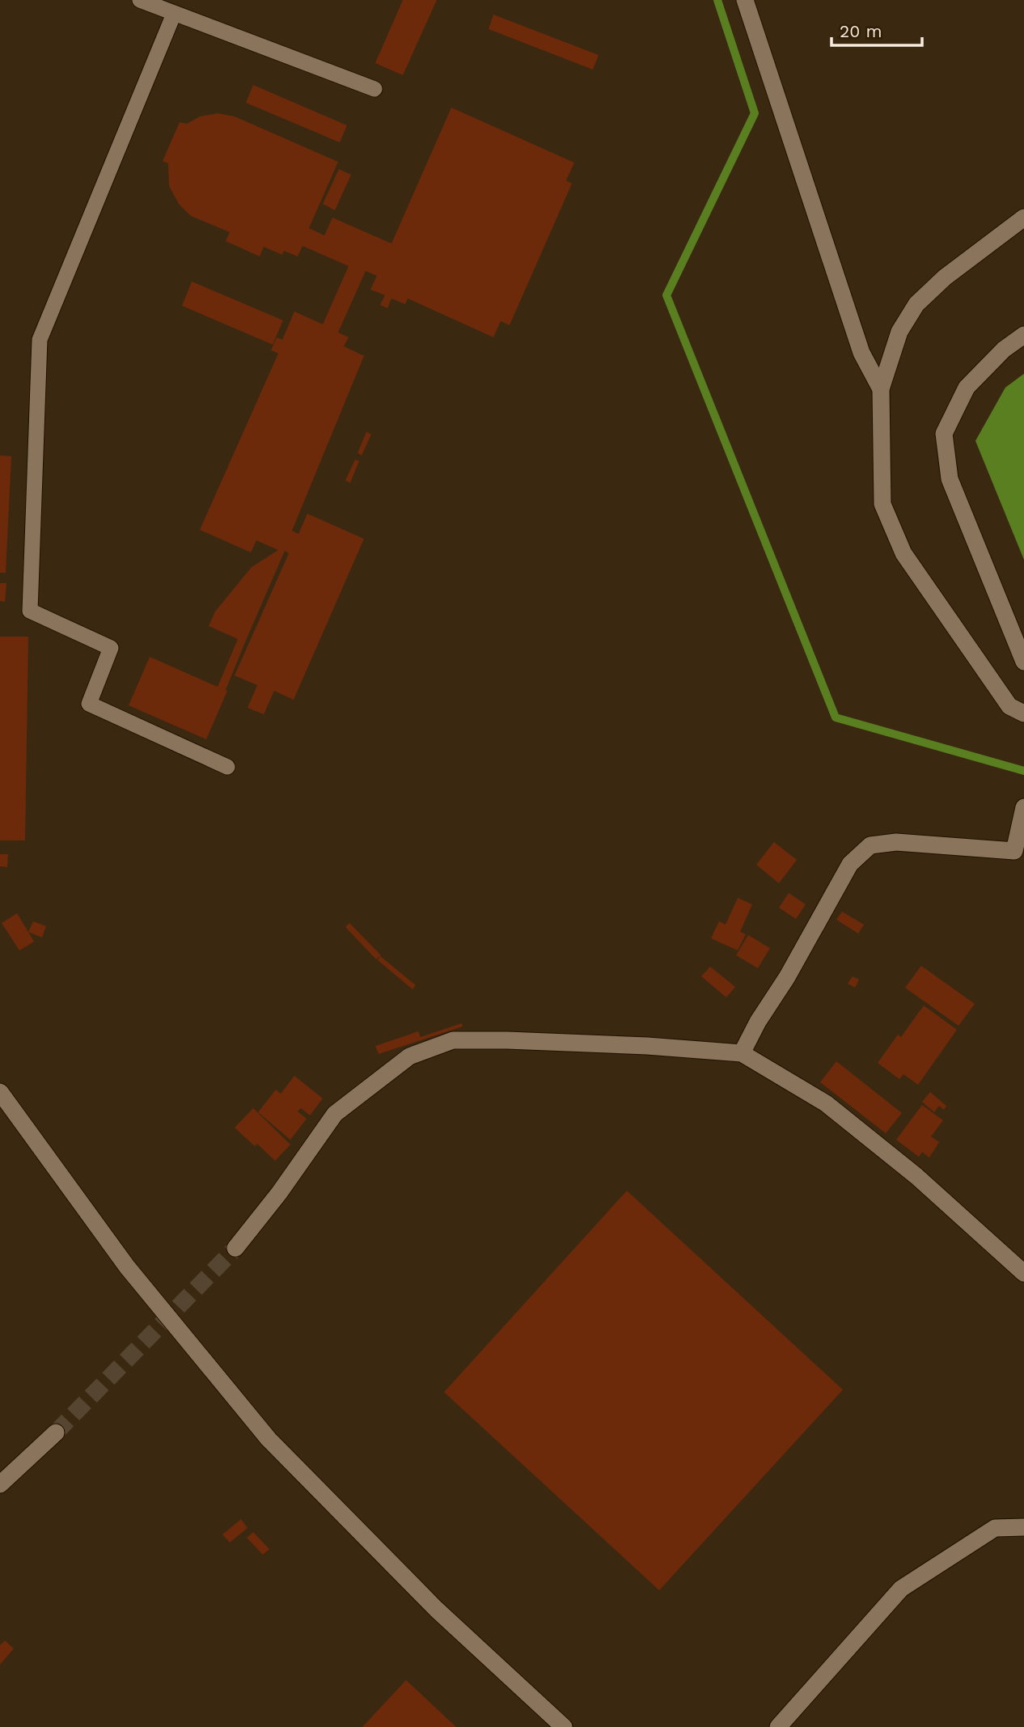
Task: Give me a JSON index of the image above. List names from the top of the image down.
{
  "scale_bar": "20 m"
}
